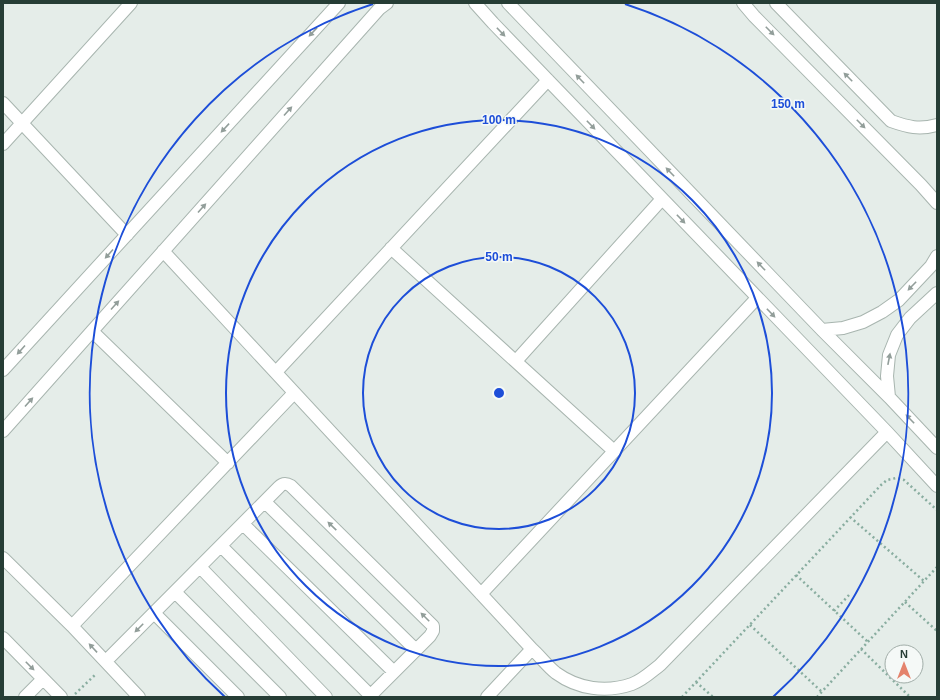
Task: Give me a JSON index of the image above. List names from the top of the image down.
{
  "north": "top",
  "rings": ["150 m", "100 m", "50 m"]
}
